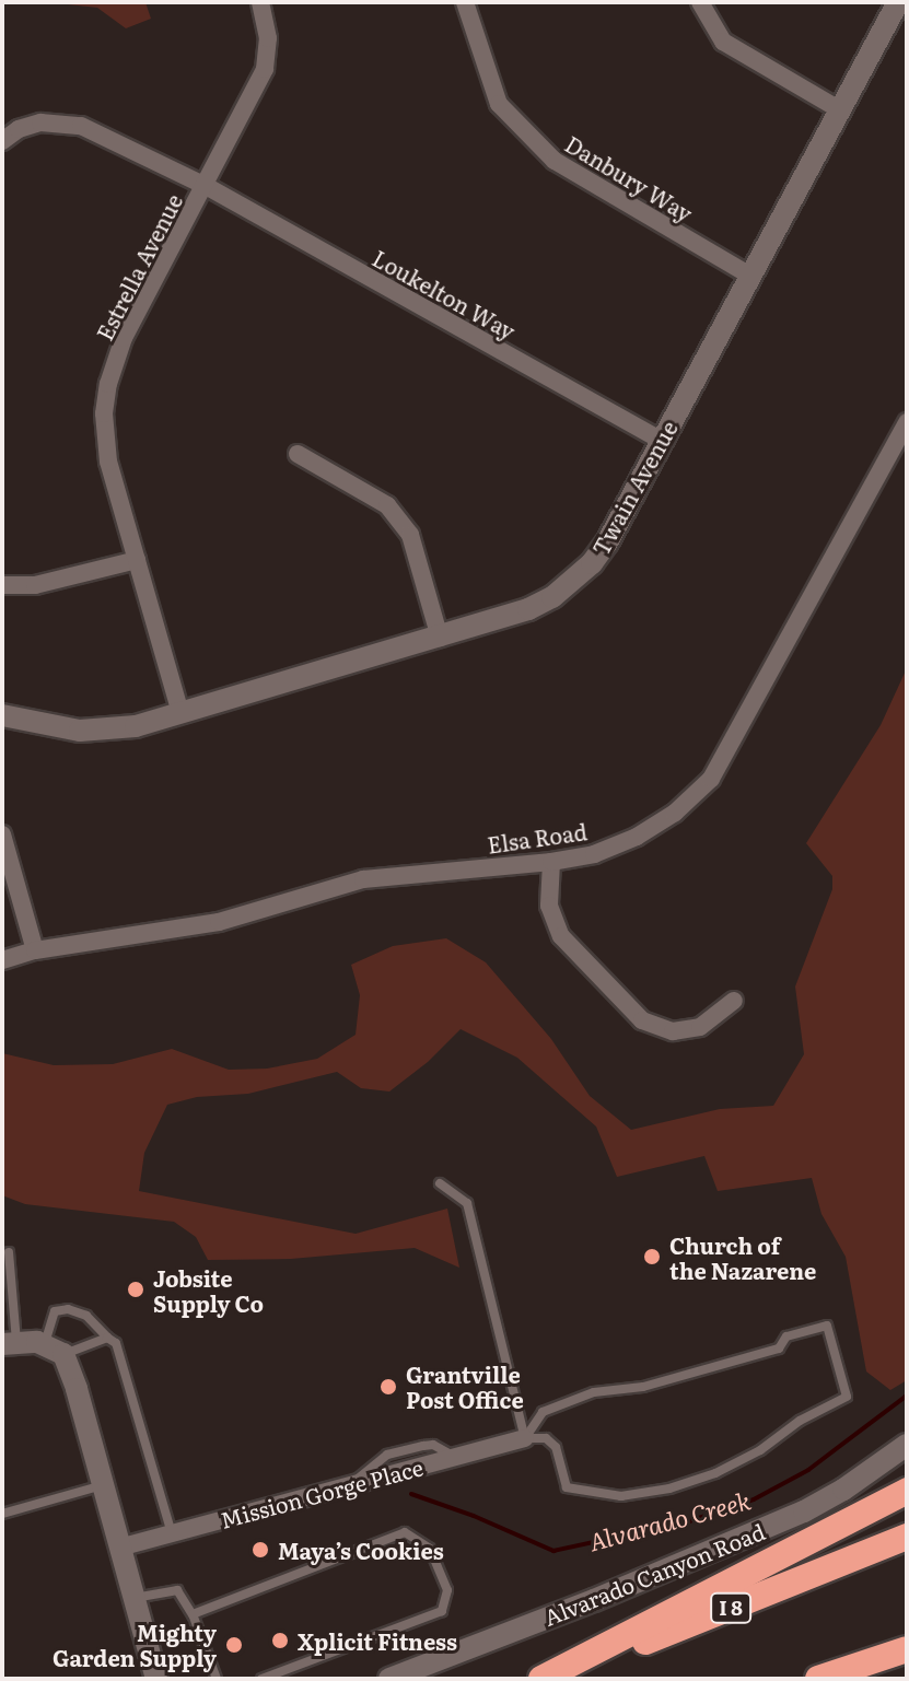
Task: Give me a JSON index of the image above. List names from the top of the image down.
{
  "streets": {
    "highway": ["I 8"],
    "street": [
      "Danbury Way",
      "Estrella Avenue",
      "Loukelton Way",
      "Twain Avenue",
      "Elsa Road",
      "Mission Gorge Place",
      "Alvarado Canyon Road"
    ]
  },
  "crossings": [
    ["Danbury Way", "Twain Avenue"],
    ["Estrella Avenue", "Loukelton Way"],
    ["Estrella Avenue", "Twain Avenue"],
    ["Loukelton Way", "Twain Avenue"]
  ],
  "water": ["Alvarado Creek"],
  "places": [
    "Church of the Nazarene",
    "Jobsite Supply Co",
    "Grantville Post Office",
    "Maya’s Cookies",
    "Xplicit Fitness",
    "Mighty Garden Supply"
  ]
}
